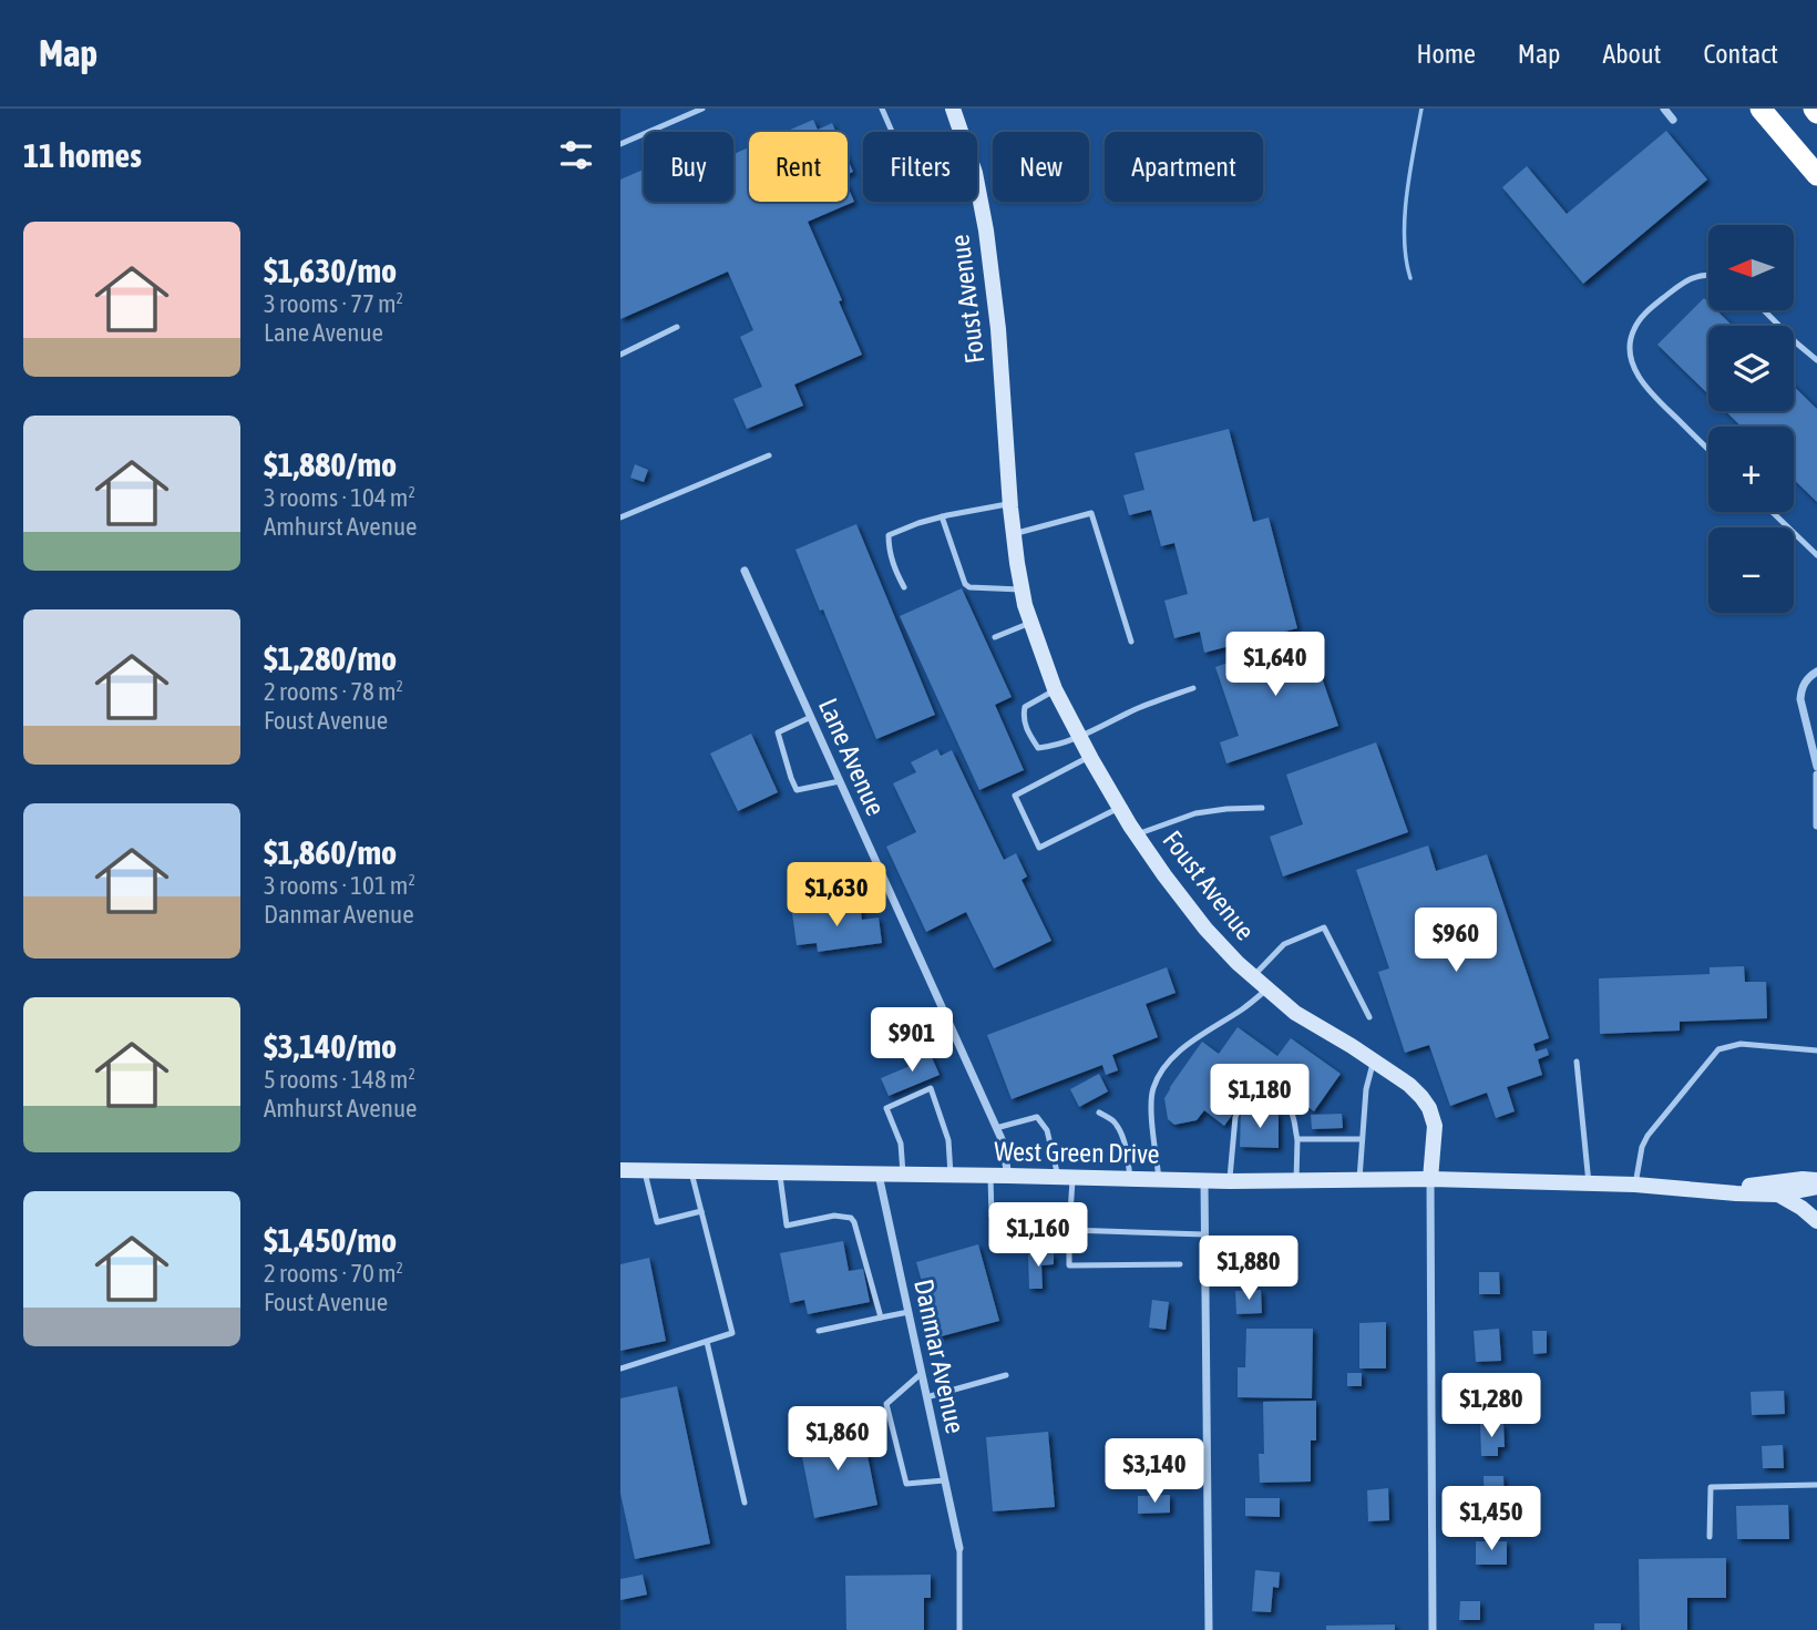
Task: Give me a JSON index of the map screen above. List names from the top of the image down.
{
  "streets": {
    "main road": ["Foust Avenue", "West Green Drive"],
    "street": ["Lane Avenue", "Danmar Avenue"]
  },
  "crossings": [
    ["Foust Avenue", "West Green Drive"],
    ["Lane Avenue", "West Green Drive"],
    ["West Green Drive", "Danmar Avenue"]
  ],
  "north": "left",
  "page": {
    "header": "Map",
    "nav": [
      "Home",
      "Map",
      "About",
      "Contact"
    ],
    "heading": "11 homes",
    "chip": [
      "Buy",
      "Rent",
      "Filters",
      "New",
      "Apartment"
    ],
    "list": [
      {
        "name": "$1,630/mo",
        "note": "3 rooms · 77 m² · Lane Avenue"
      },
      {
        "name": "$1,880/mo",
        "note": "3 rooms · 104 m² · Amhurst Avenue"
      },
      {
        "name": "$1,280/mo",
        "note": "2 rooms · 78 m² · Foust Avenue"
      },
      {
        "name": "$1,860/mo",
        "note": "3 rooms · 101 m² · Danmar Avenue"
      },
      {
        "name": "$3,140/mo",
        "note": "5 rooms · 148 m² · Amhurst Avenue"
      },
      {
        "name": "$1,450/mo",
        "note": "2 rooms · 70 m² · Foust Avenue"
      }
    ],
    "map_buttons": ["+", "−"],
    "price": [
      "$1,640",
      "$1,630",
      "$960",
      "$901",
      "$1,180",
      "$1,160",
      "$1,880",
      "$1,280",
      "$1,860",
      "$3,140",
      "$1,450"
    ]
  }
}
